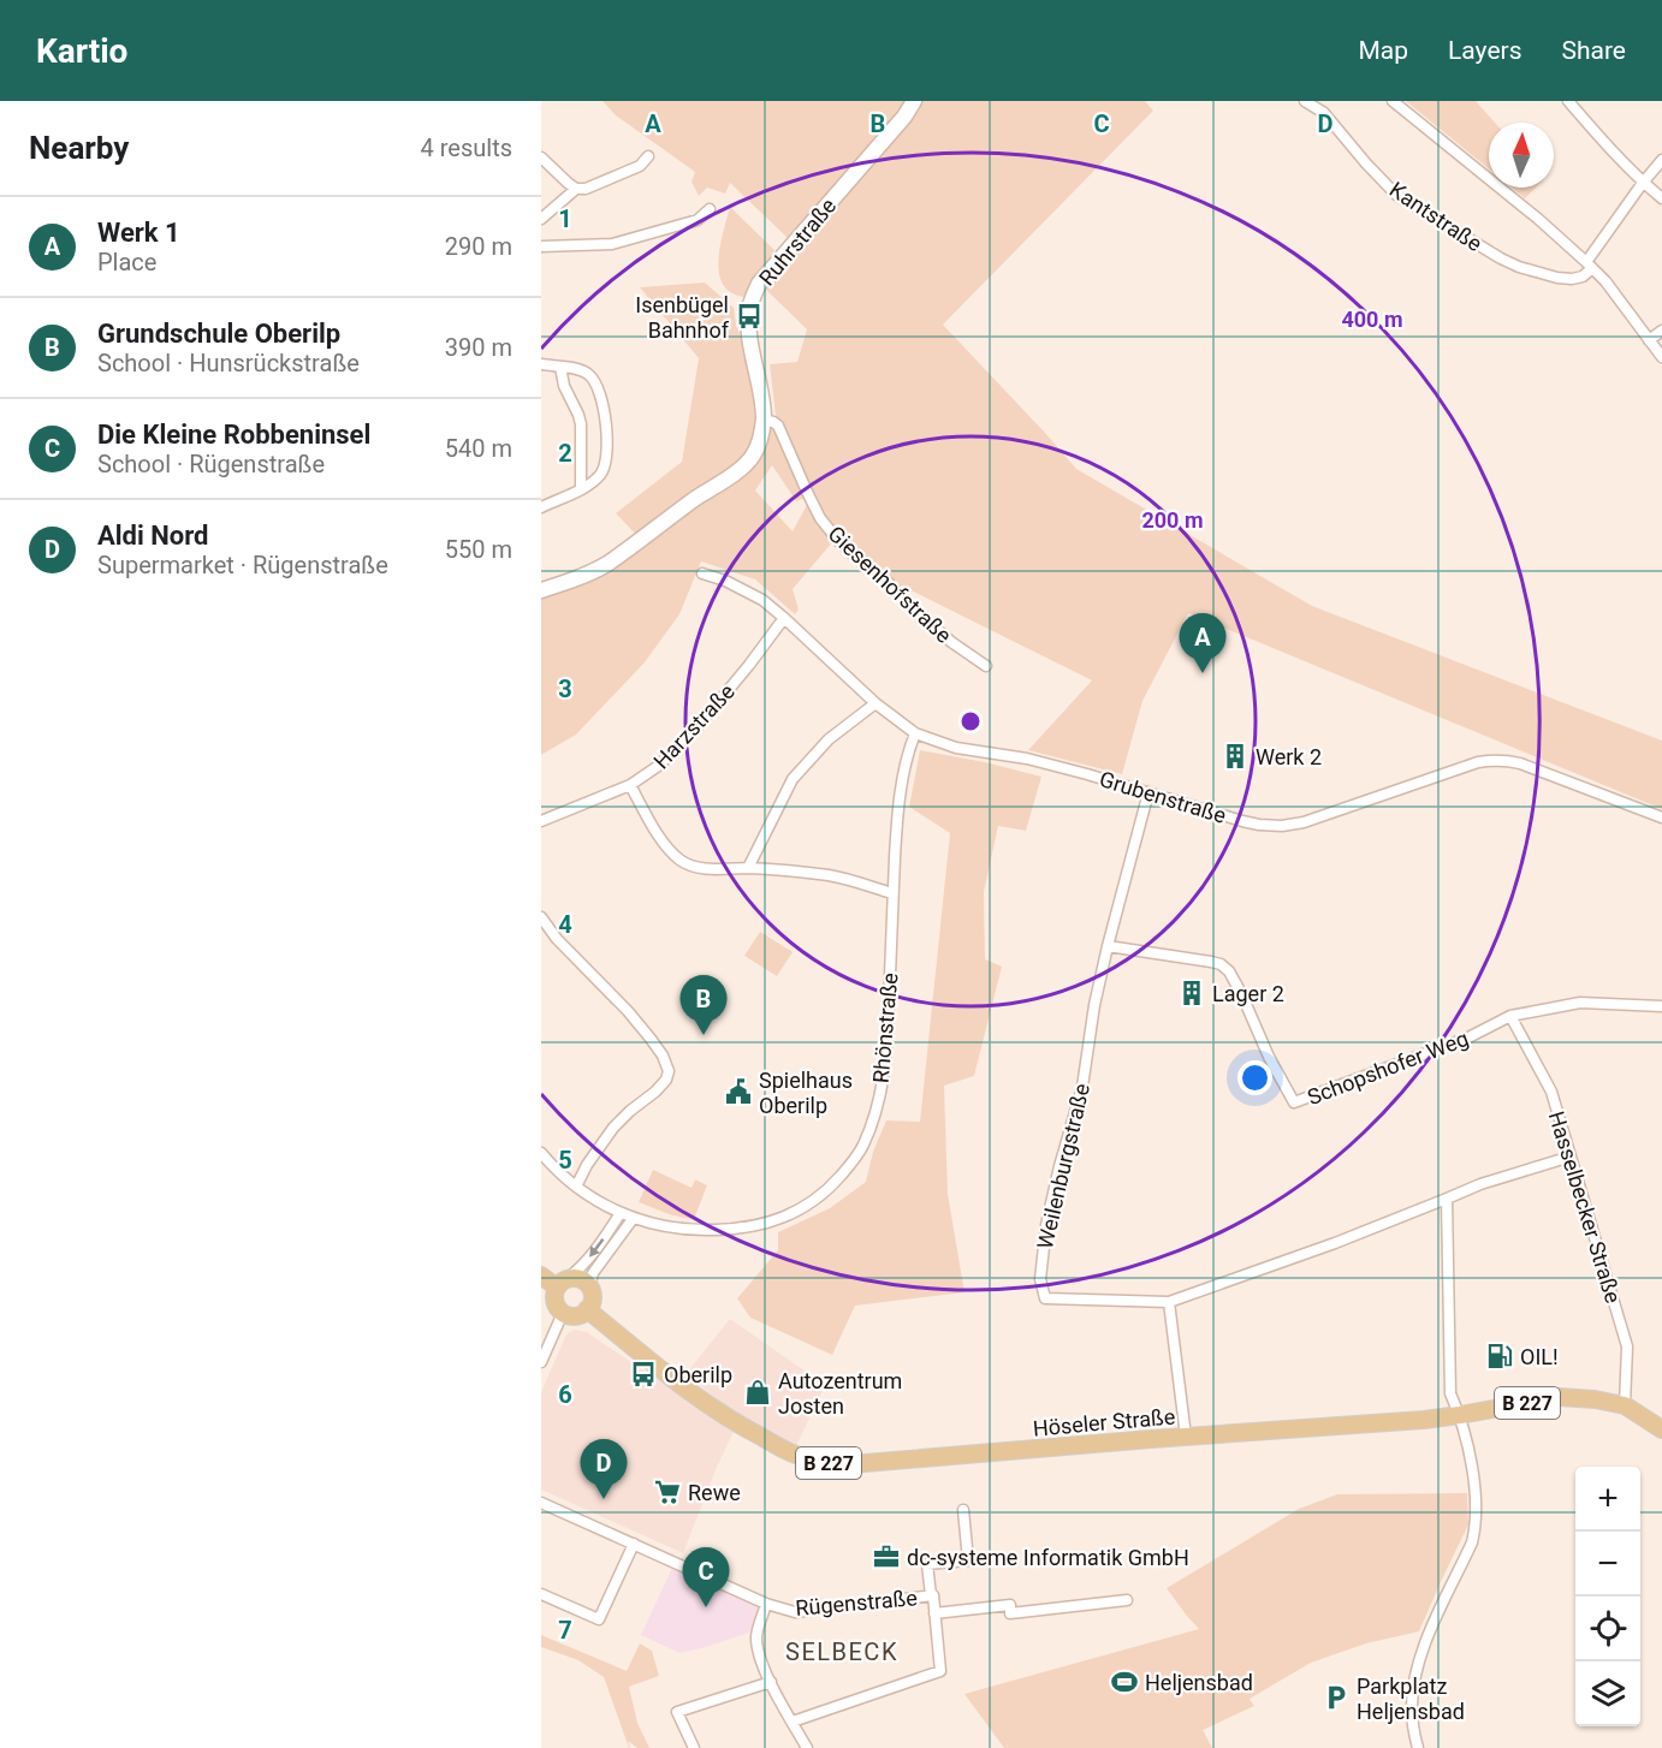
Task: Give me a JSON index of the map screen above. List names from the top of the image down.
{
  "streets": {
    "main road": ["Ruhrstraße", "B 227", "Höseler Straße"],
    "street": [
      "Kantstraße",
      "Giesenhofstraße",
      "Harzstraße",
      "Grubenstraße",
      "Rhönstraße",
      "Schopshofer Weg",
      "Weilenburgstraße",
      "Hasselbecker Straße",
      "Rügenstraße"
    ]
  },
  "crossings": [
    ["Ruhrstraße", "Giesenhofstraße"],
    ["Harzstraße", "Grubenstraße"],
    ["Grubenstraße", "Rhönstraße"],
    ["Grubenstraße", "Weilenburgstraße"],
    ["Schopshofer Weg", "Weilenburgstraße"],
    ["Schopshofer Weg", "Hasselbecker Straße"],
    ["Weilenburgstraße", "Hasselbecker Straße"],
    ["Hasselbecker Straße", "Höseler Straße"]
  ],
  "districts": ["SELBECK"],
  "places": {
    "bus stop": ["Isenbügel Bahnhof", "Oberilp"],
    "building": ["Werk 2", "Lager 2"],
    "public building": ["Spielhaus Oberilp"],
    "fuel station": ["OIL!"],
    "shop": ["Autozentrum Josten"],
    "supermarket": ["Rewe"],
    "office": ["dc-systeme Informatik GmbH"],
    "sports": ["Heljensbad"],
    "parking": ["Parkplatz Heljensbad"]
  },
  "north": "top",
  "page": {
    "header": "Kartio",
    "nav": ["Map", "Layers", "Share"],
    "heading": ["Nearby", "4 results"],
    "list": [
      {
        "mark": "A",
        "name": "Werk 1",
        "note": "Place",
        "value": "290 m"
      },
      {
        "mark": "B",
        "name": "Grundschule Oberilp",
        "note": "School · Hunsrückstraße",
        "value": "390 m"
      },
      {
        "mark": "C",
        "name": "Die Kleine Robbeninsel",
        "note": "School · Rügenstraße",
        "value": "540 m"
      },
      {
        "mark": "D",
        "name": "Aldi Nord",
        "note": "Supermarket · Rügenstraße",
        "value": "550 m"
      }
    ],
    "pins": [
      "A",
      "B",
      "D",
      "C"
    ],
    "map_buttons": ["+", "−"]
  },
  "grid": {
    "columns": [
      "A",
      "B",
      "C",
      "D"
    ],
    "rows": [
      "1",
      "2",
      "3",
      "4",
      "5",
      "6",
      "7"
    ]
  },
  "rings": ["400 m", "200 m"]
}
